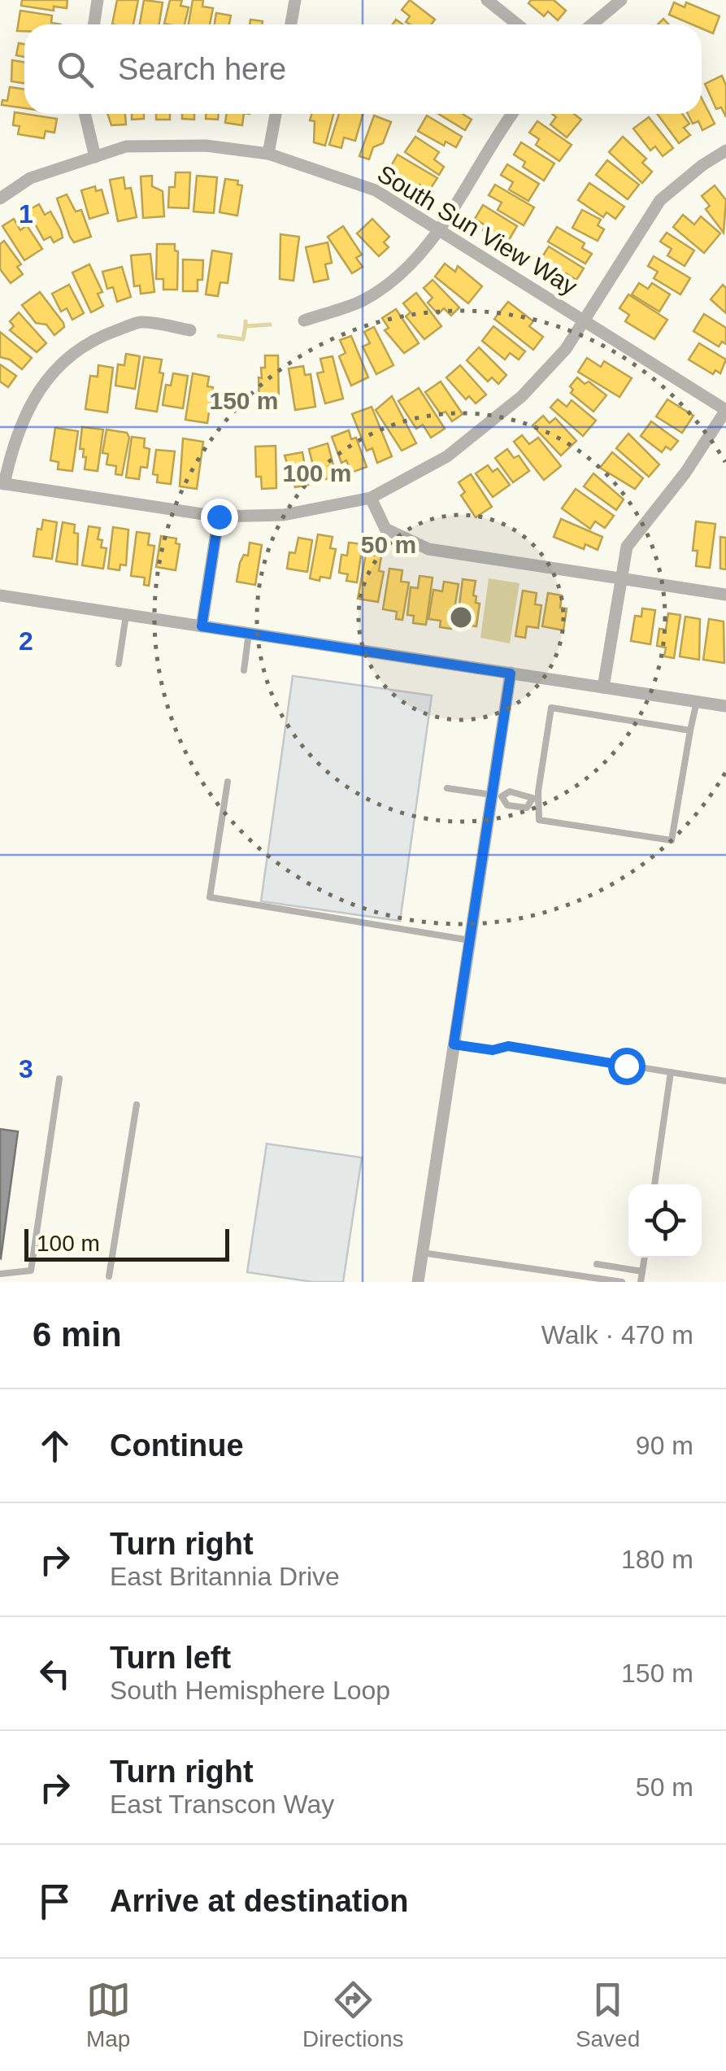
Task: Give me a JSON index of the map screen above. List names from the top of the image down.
{
  "streets": {
    "street": ["South Sun View Way"]
  },
  "scale_bar": "100 m",
  "page": {
    "search": "Search here",
    "scale": "100 m",
    "heading": ["6 min", "Walk · 470 m"],
    "list": [
      ["Continue", "90 m"],
      ["Turn right", "East Britannia Drive", "180 m"],
      ["Turn left", "South Hemisphere Loop", "150 m"],
      ["Turn right", "East Transcon Way", "50 m"],
      "Arrive at destination"
    ],
    "nav": ["Map", "Directions", "Saved"]
  },
  "grid": {
    "rows": ["1", "2", "3"]
  },
  "rings": ["150 m", "100 m", "50 m"]
}
